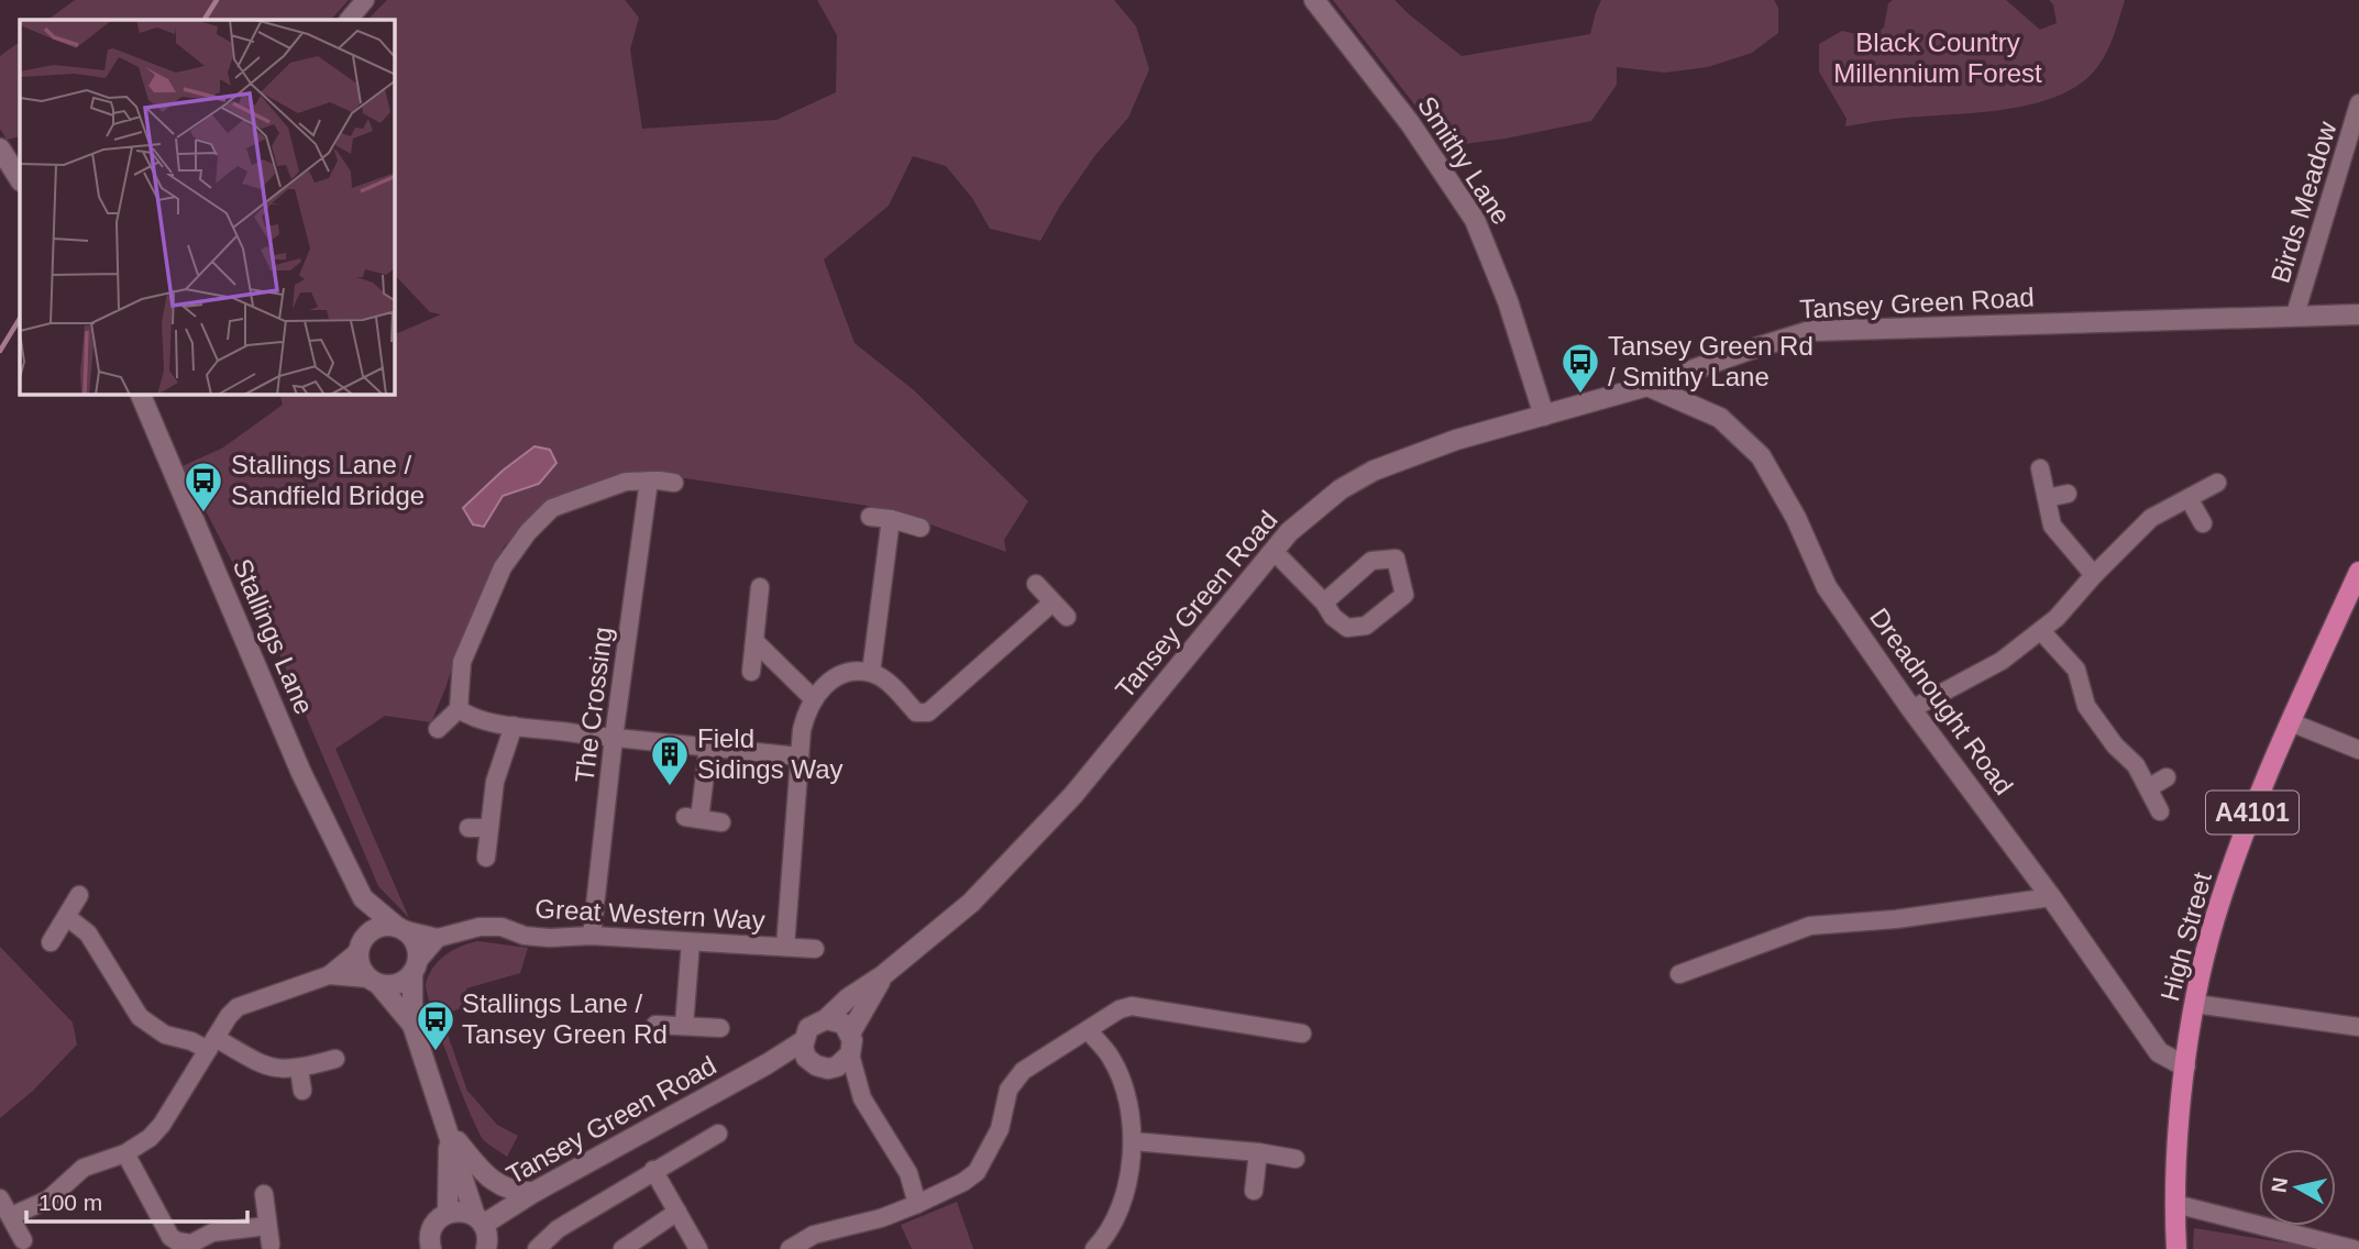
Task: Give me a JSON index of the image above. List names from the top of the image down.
{
  "streets": {
    "main road": ["A4101", "High Street"],
    "street": [
      "Smithy Lane",
      "Birds Meadow",
      "Tansey Green Road",
      "Stallings Lane",
      "Dreadnought Road",
      "The Crossing",
      "Great Western Way"
    ]
  },
  "crossings": [
    ["Smithy Lane", "Tansey Green Road"],
    ["Birds Meadow", "Tansey Green Road"],
    ["Tansey Green Road", "Dreadnought Road"],
    ["Dreadnought Road", "High Street"],
    ["The Crossing", "Great Western Way"]
  ],
  "parks": ["Black Country Millennium Forest"],
  "places": {
    "bus stop": ["Tansey Green Rd / Smithy Lane", "Stallings Lane / Sandfield Bridge", "Stallings Lane / Tansey Green Rd"],
    "building": ["Field Sidings Way"]
  },
  "scale_bar": "100 m",
  "north": "left"
}
